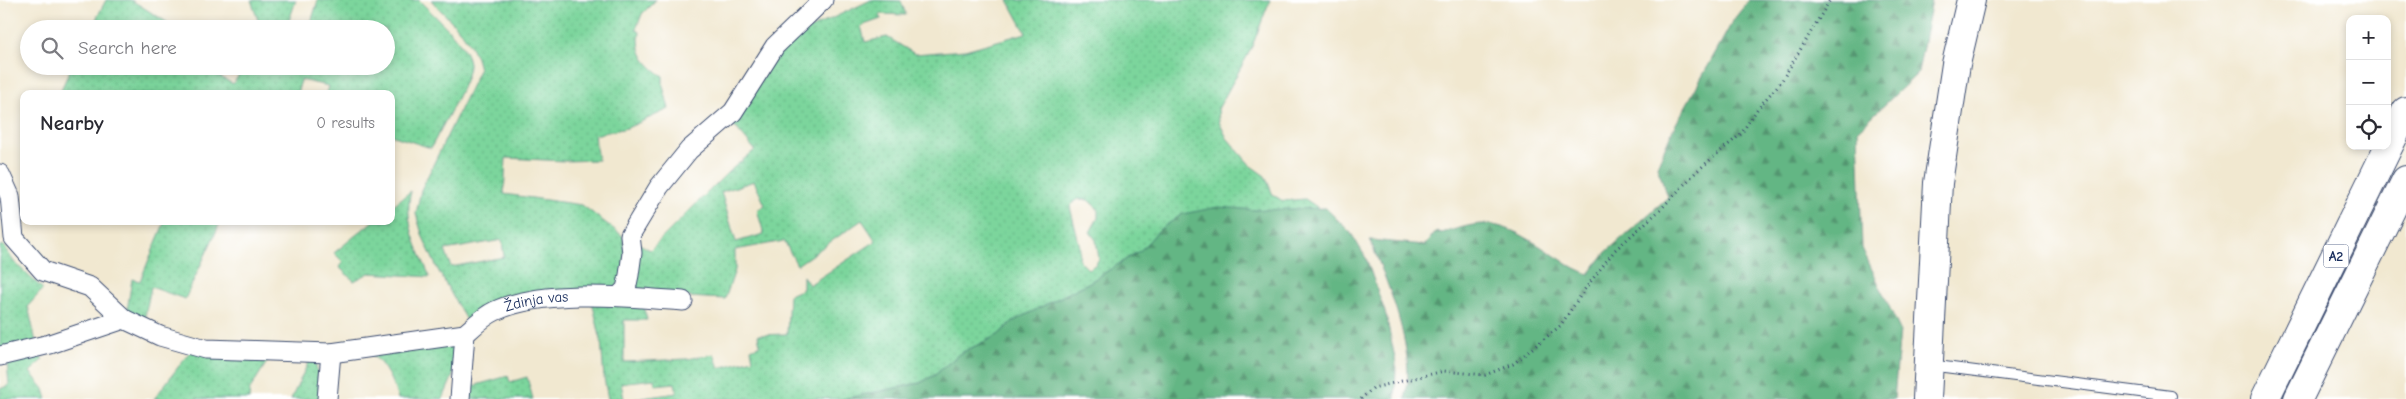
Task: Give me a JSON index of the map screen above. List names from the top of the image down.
{
  "streets": {
    "main road": ["A2"],
    "street": ["Ždinja vas"]
  },
  "page": {
    "map_buttons": ["+", "−"],
    "search": "Search here",
    "heading": ["Nearby", "0 results"]
  }
}
